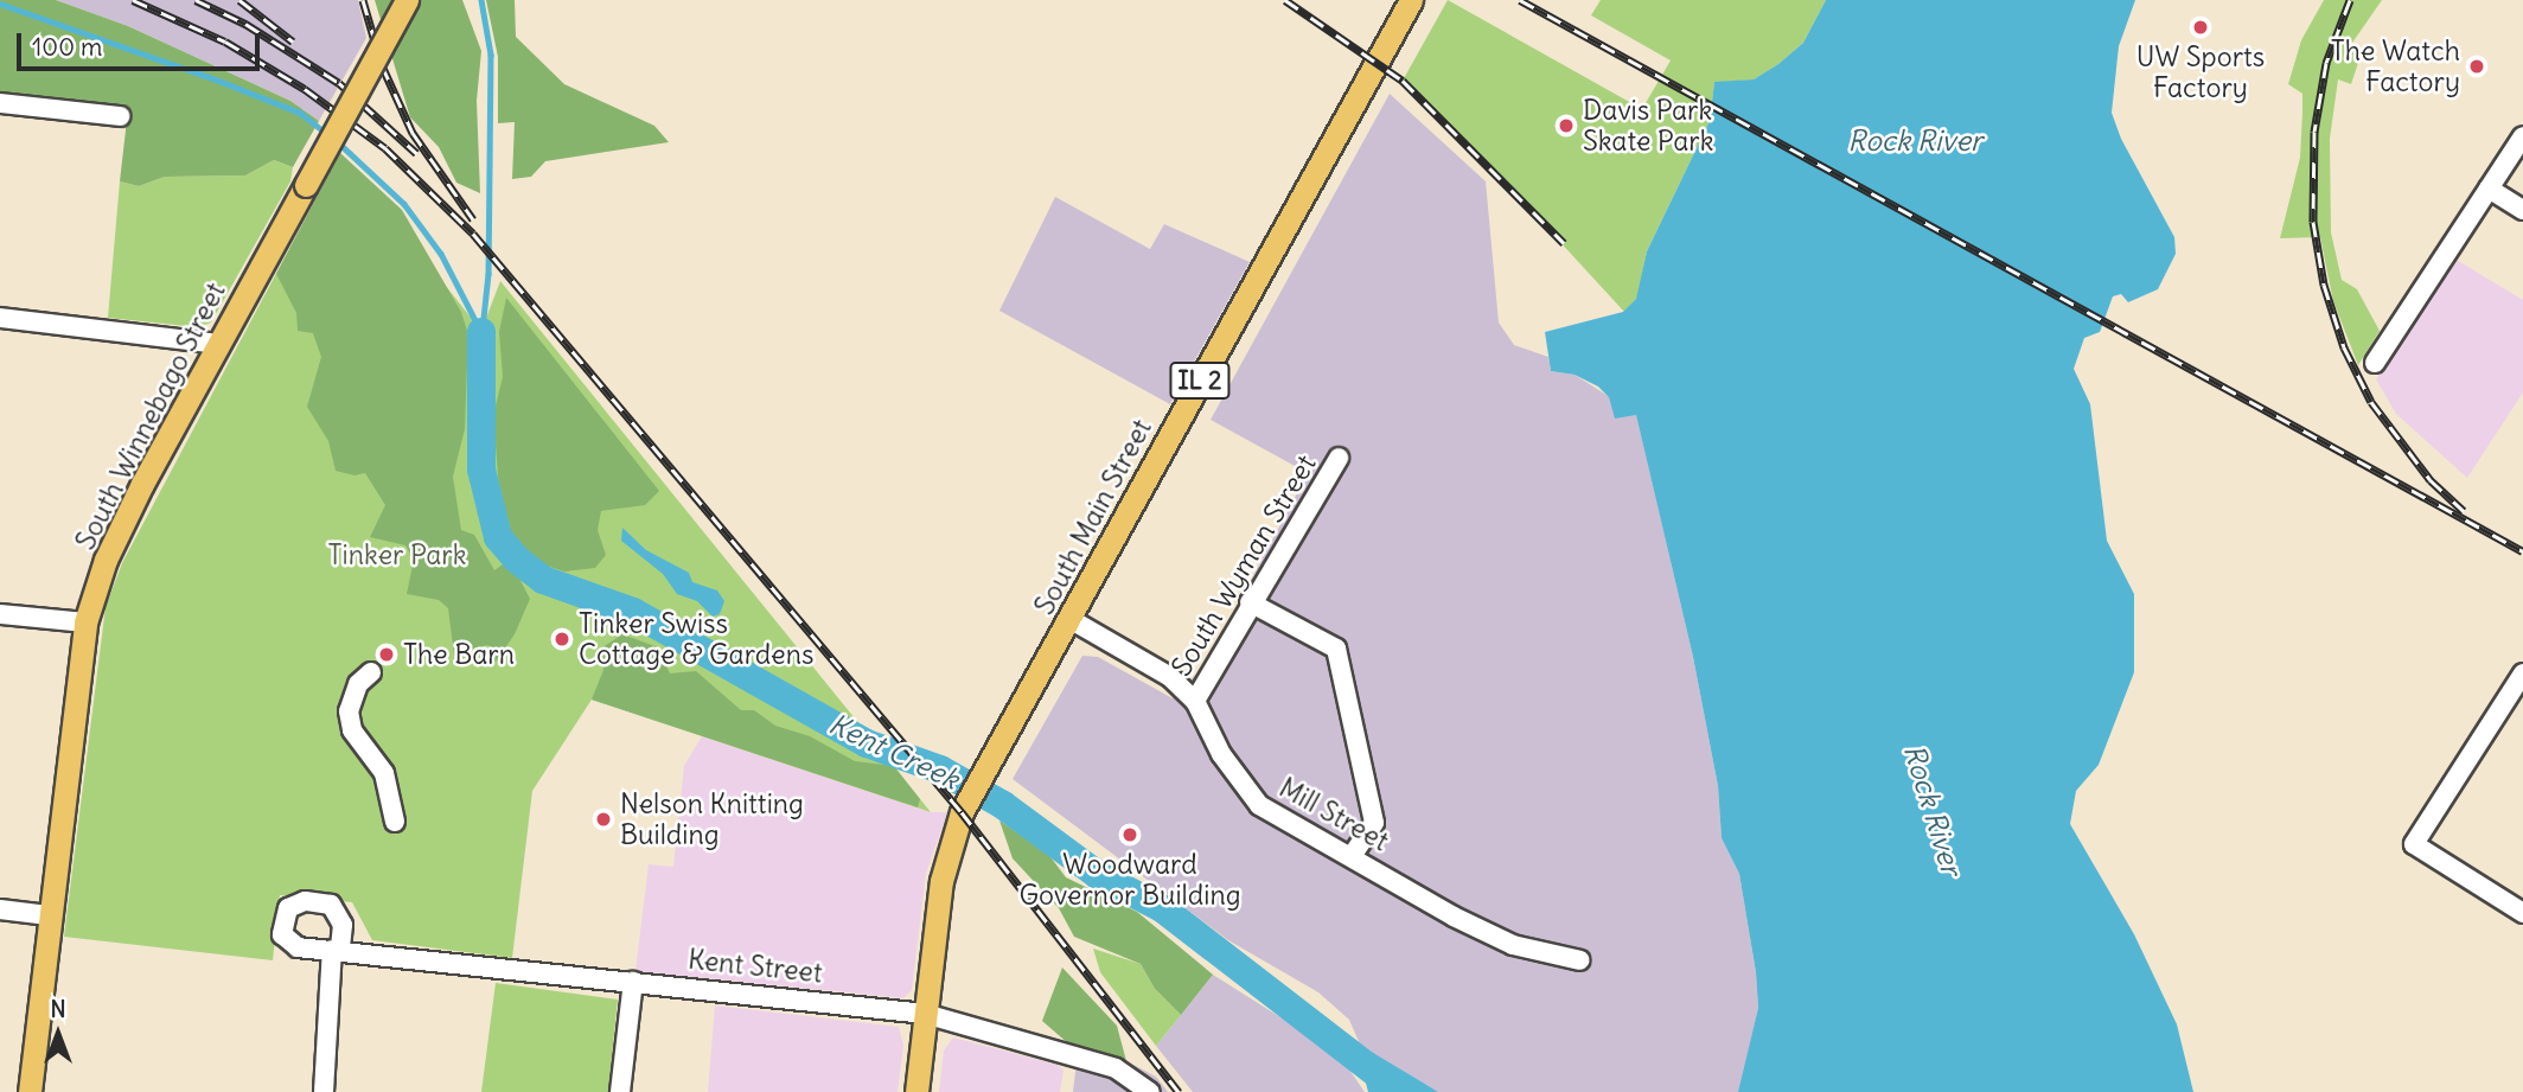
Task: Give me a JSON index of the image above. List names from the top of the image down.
{
  "streets": {
    "main road": ["IL 2", "South Winnebago Street", "South Main Street"],
    "street": ["South Wyman Street", "Mill Street", "Kent Street"]
  },
  "crossings": [
    ["South Main Street", "Mill Street"],
    ["South Main Street", "Kent Street"],
    ["South Wyman Street", "Mill Street"]
  ],
  "water": ["Rock River", "Kent Creek"],
  "parks": ["Tinker Park"],
  "places": [
    "UW Sports Factory",
    "The Watch Factory",
    "Davis Park Skate Park",
    "Tinker Swiss Cottage & Gardens",
    "The Barn",
    "Nelson Knitting Building",
    "Woodward Governor Building"
  ],
  "scale_bar": "100 m",
  "north": "top"
}
